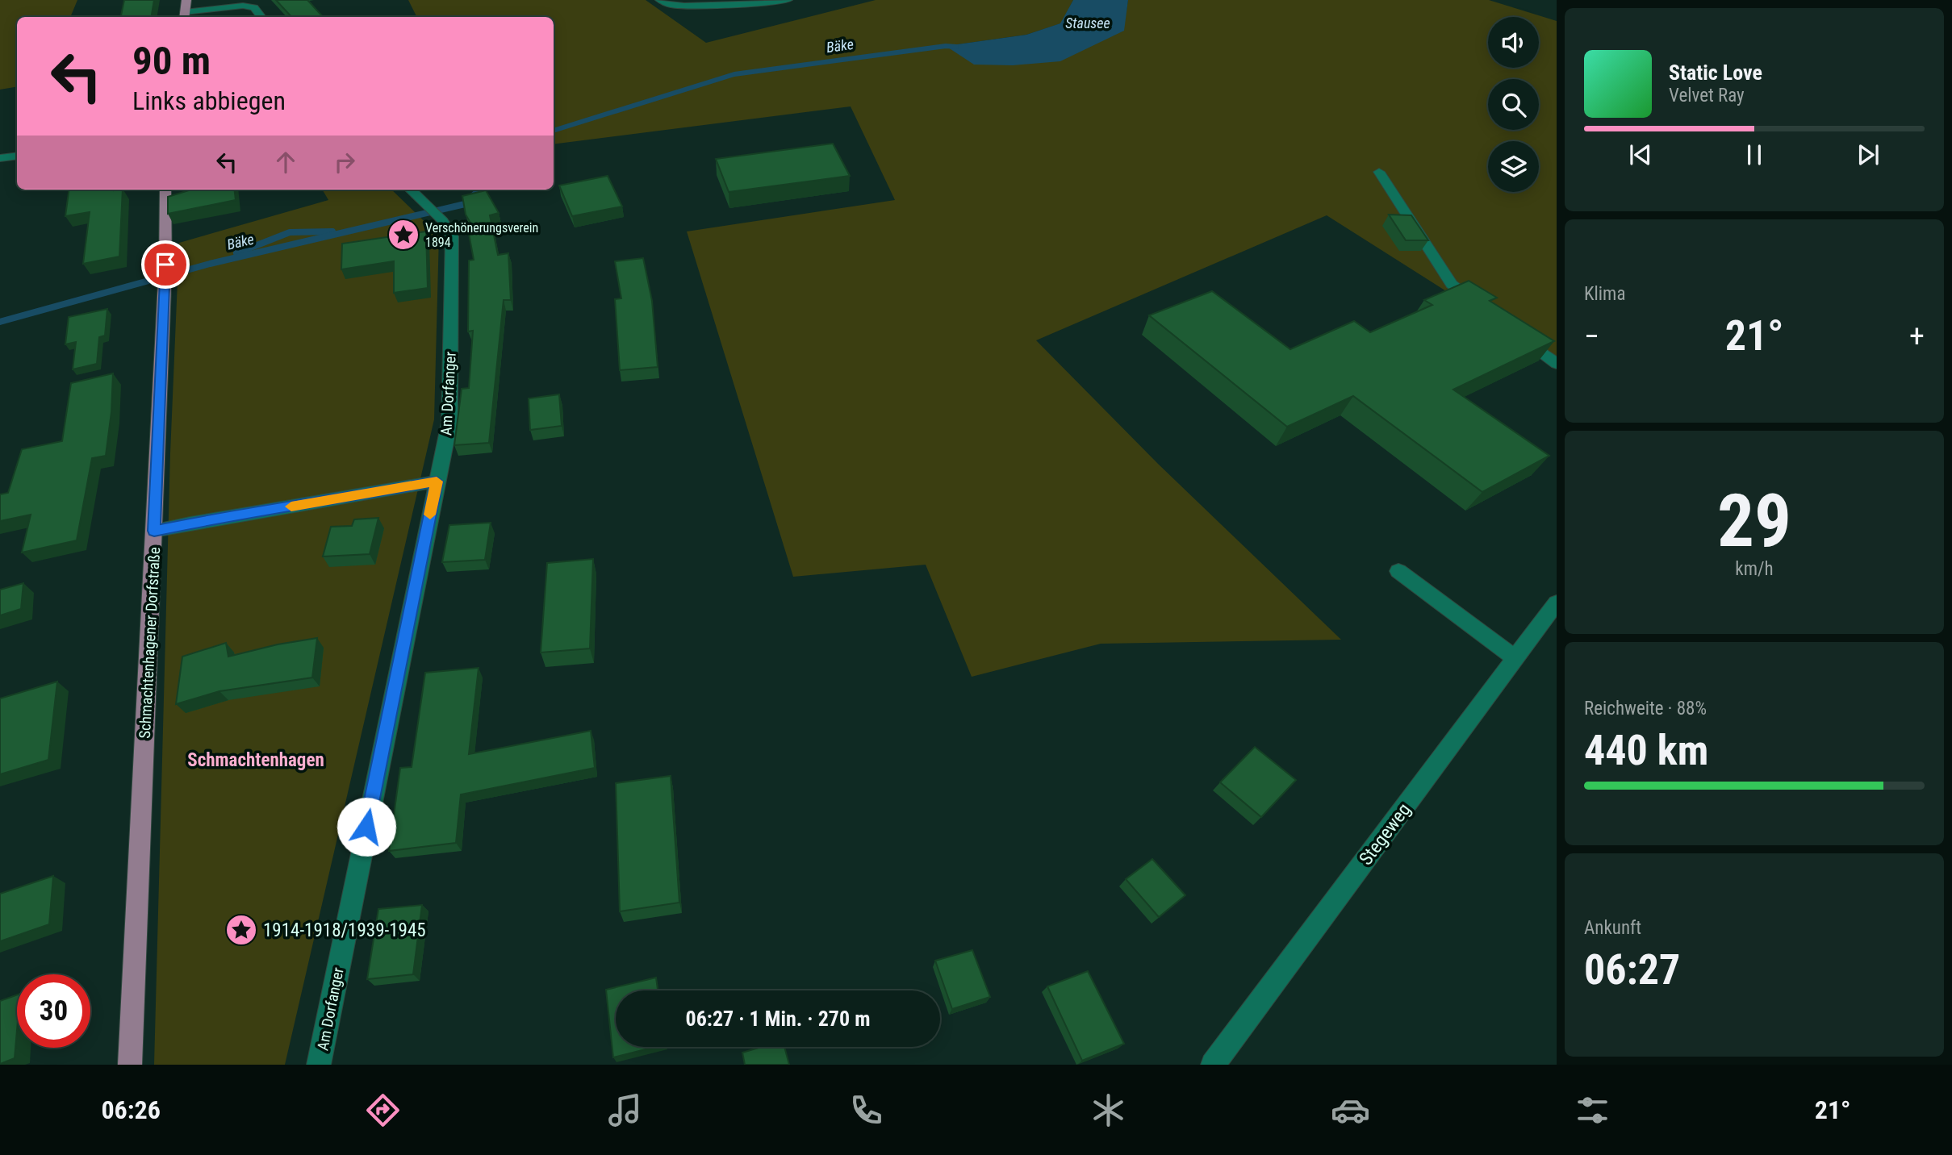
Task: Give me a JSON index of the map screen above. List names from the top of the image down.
{
  "streets": {
    "main road": ["Schmachtenhagener Dorfstraße"],
    "street": ["Am Dorfanger", "Stegeweg"]
  },
  "districts": ["Schmachtenhagen"],
  "water": ["Stausee", "Bäke"],
  "places": {
    "place": ["Verschönerungsverein 1894", "1914-1918/1939-1945"]
  },
  "page": {
    "turn": ["90 m", "Links abbiegen"],
    "song": ["Static Love", "Velvet Ray"],
    "tile": [
      "Klima",
      ["29", "km/h"],
      ["Reichweite · 88%", "440 km"],
      ["Ankunft", "06:27"]
    ],
    "heat": ["−", "21°", "+"],
    "limit": "30",
    "trip": "06:27 · 1 Min. · 270 m",
    "tabs": ["06:26", "21°"]
  }
}
